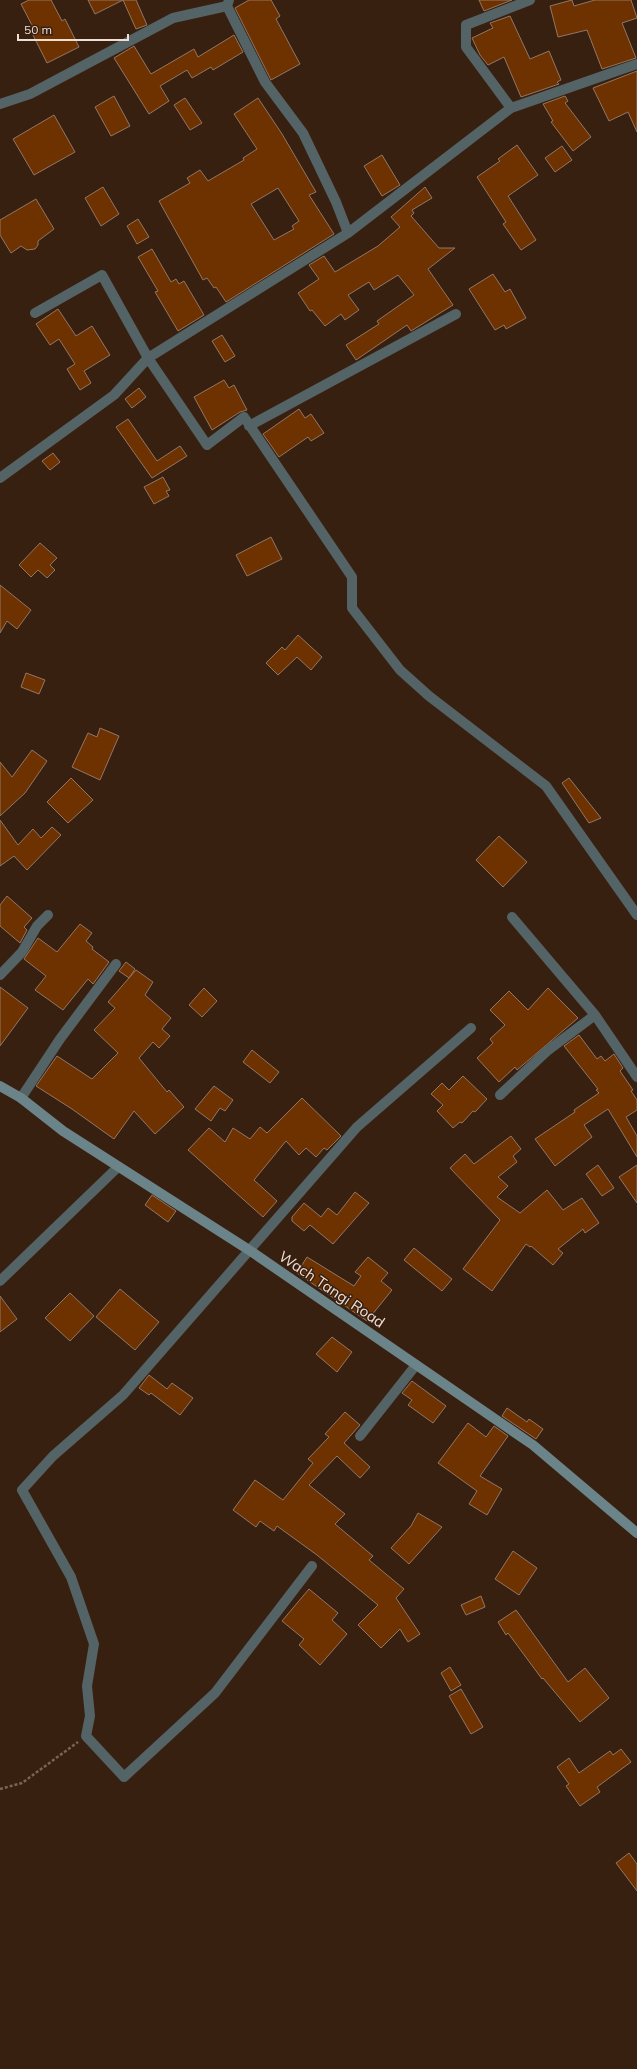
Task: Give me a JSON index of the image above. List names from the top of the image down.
{
  "streets": {
    "main road": ["Wach Tangi Road"]
  },
  "scale_bar": "50 m"
}
